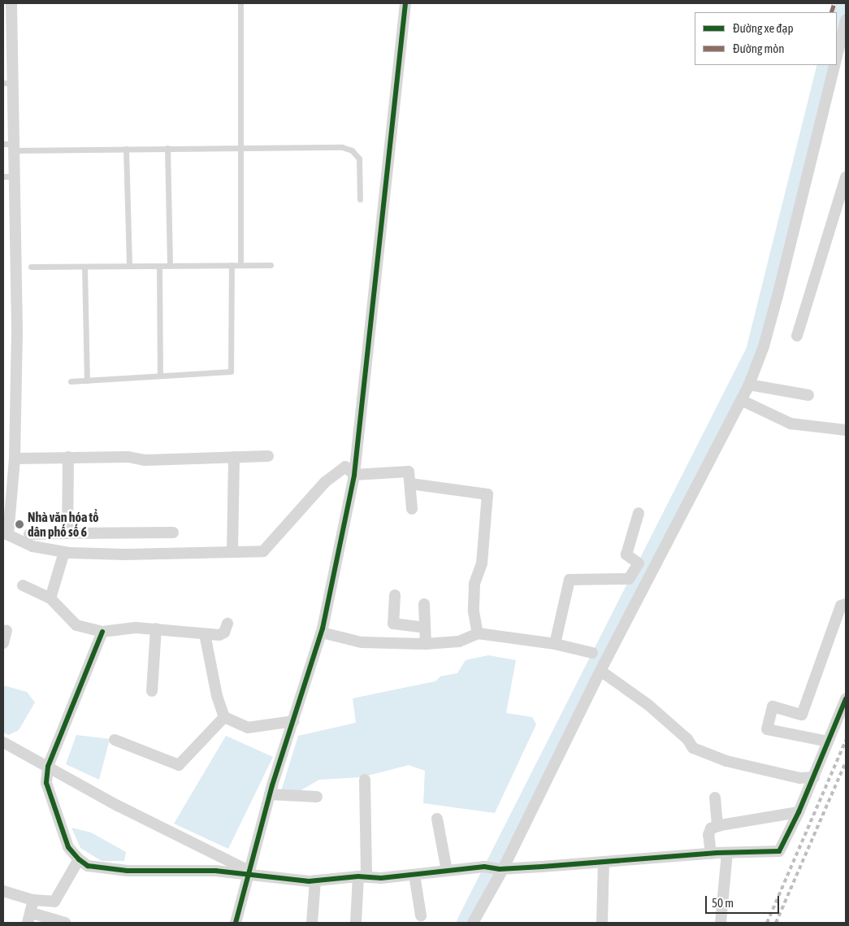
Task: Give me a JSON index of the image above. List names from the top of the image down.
{
  "places": ["Nhà văn hóa tổ dân phố số 6"],
  "legend": ["Đường xe đạp", "Đường mòn"],
  "scale_bar": "50 m"
}
